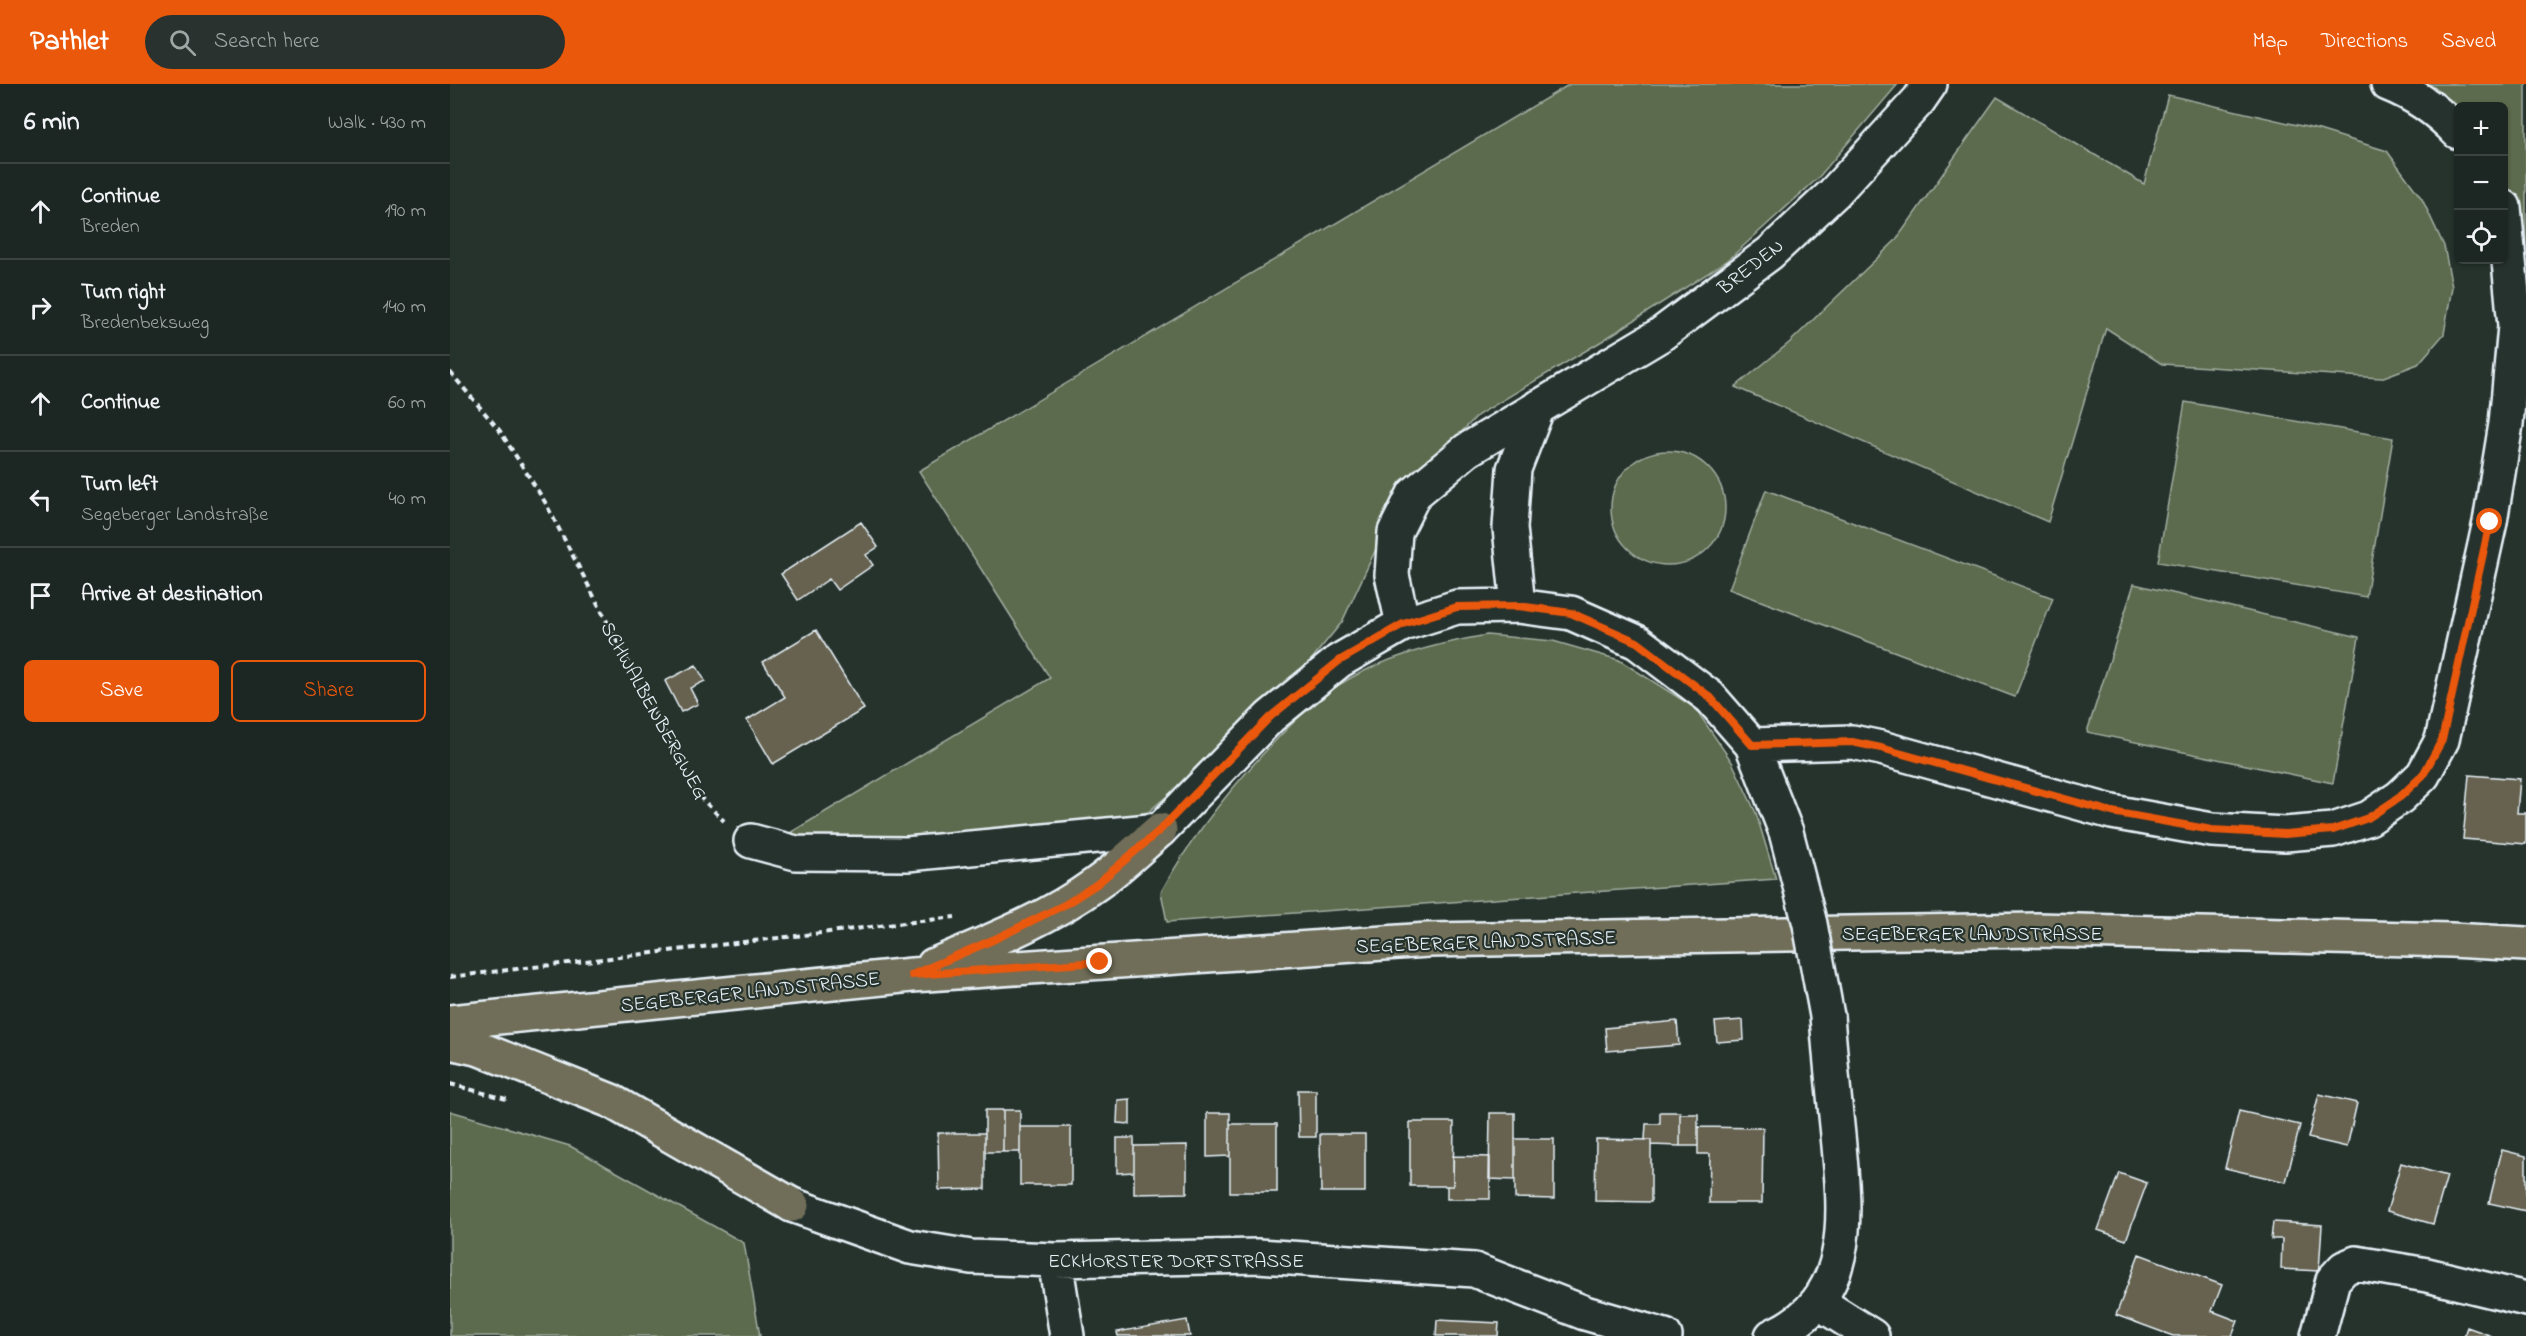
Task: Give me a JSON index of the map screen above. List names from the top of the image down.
{
  "streets": {
    "main road": ["SEGEBERGER LANDSTRASSE"],
    "street": ["BREDEN", "ECKHORSTER DORFSTRASSE"],
    "path": ["SCHWALBENBERGWEG"]
  },
  "page": {
    "header": "Pathlet",
    "search": "Search here",
    "nav": ["Map", "Directions", "Saved"],
    "heading": ["6 min", "Walk · 430 m"],
    "map_buttons": ["+", "−"],
    "list": [
      ["Continue", "Breden", "190 m"],
      ["Turn right", "Bredenbeksweg", "140 m"],
      ["Continue", "60 m"],
      ["Turn left", "Segeberger Landstraße", "40 m"],
      "Arrive at destination"
    ],
    "buttons": ["Save", "Share"]
  }
}
